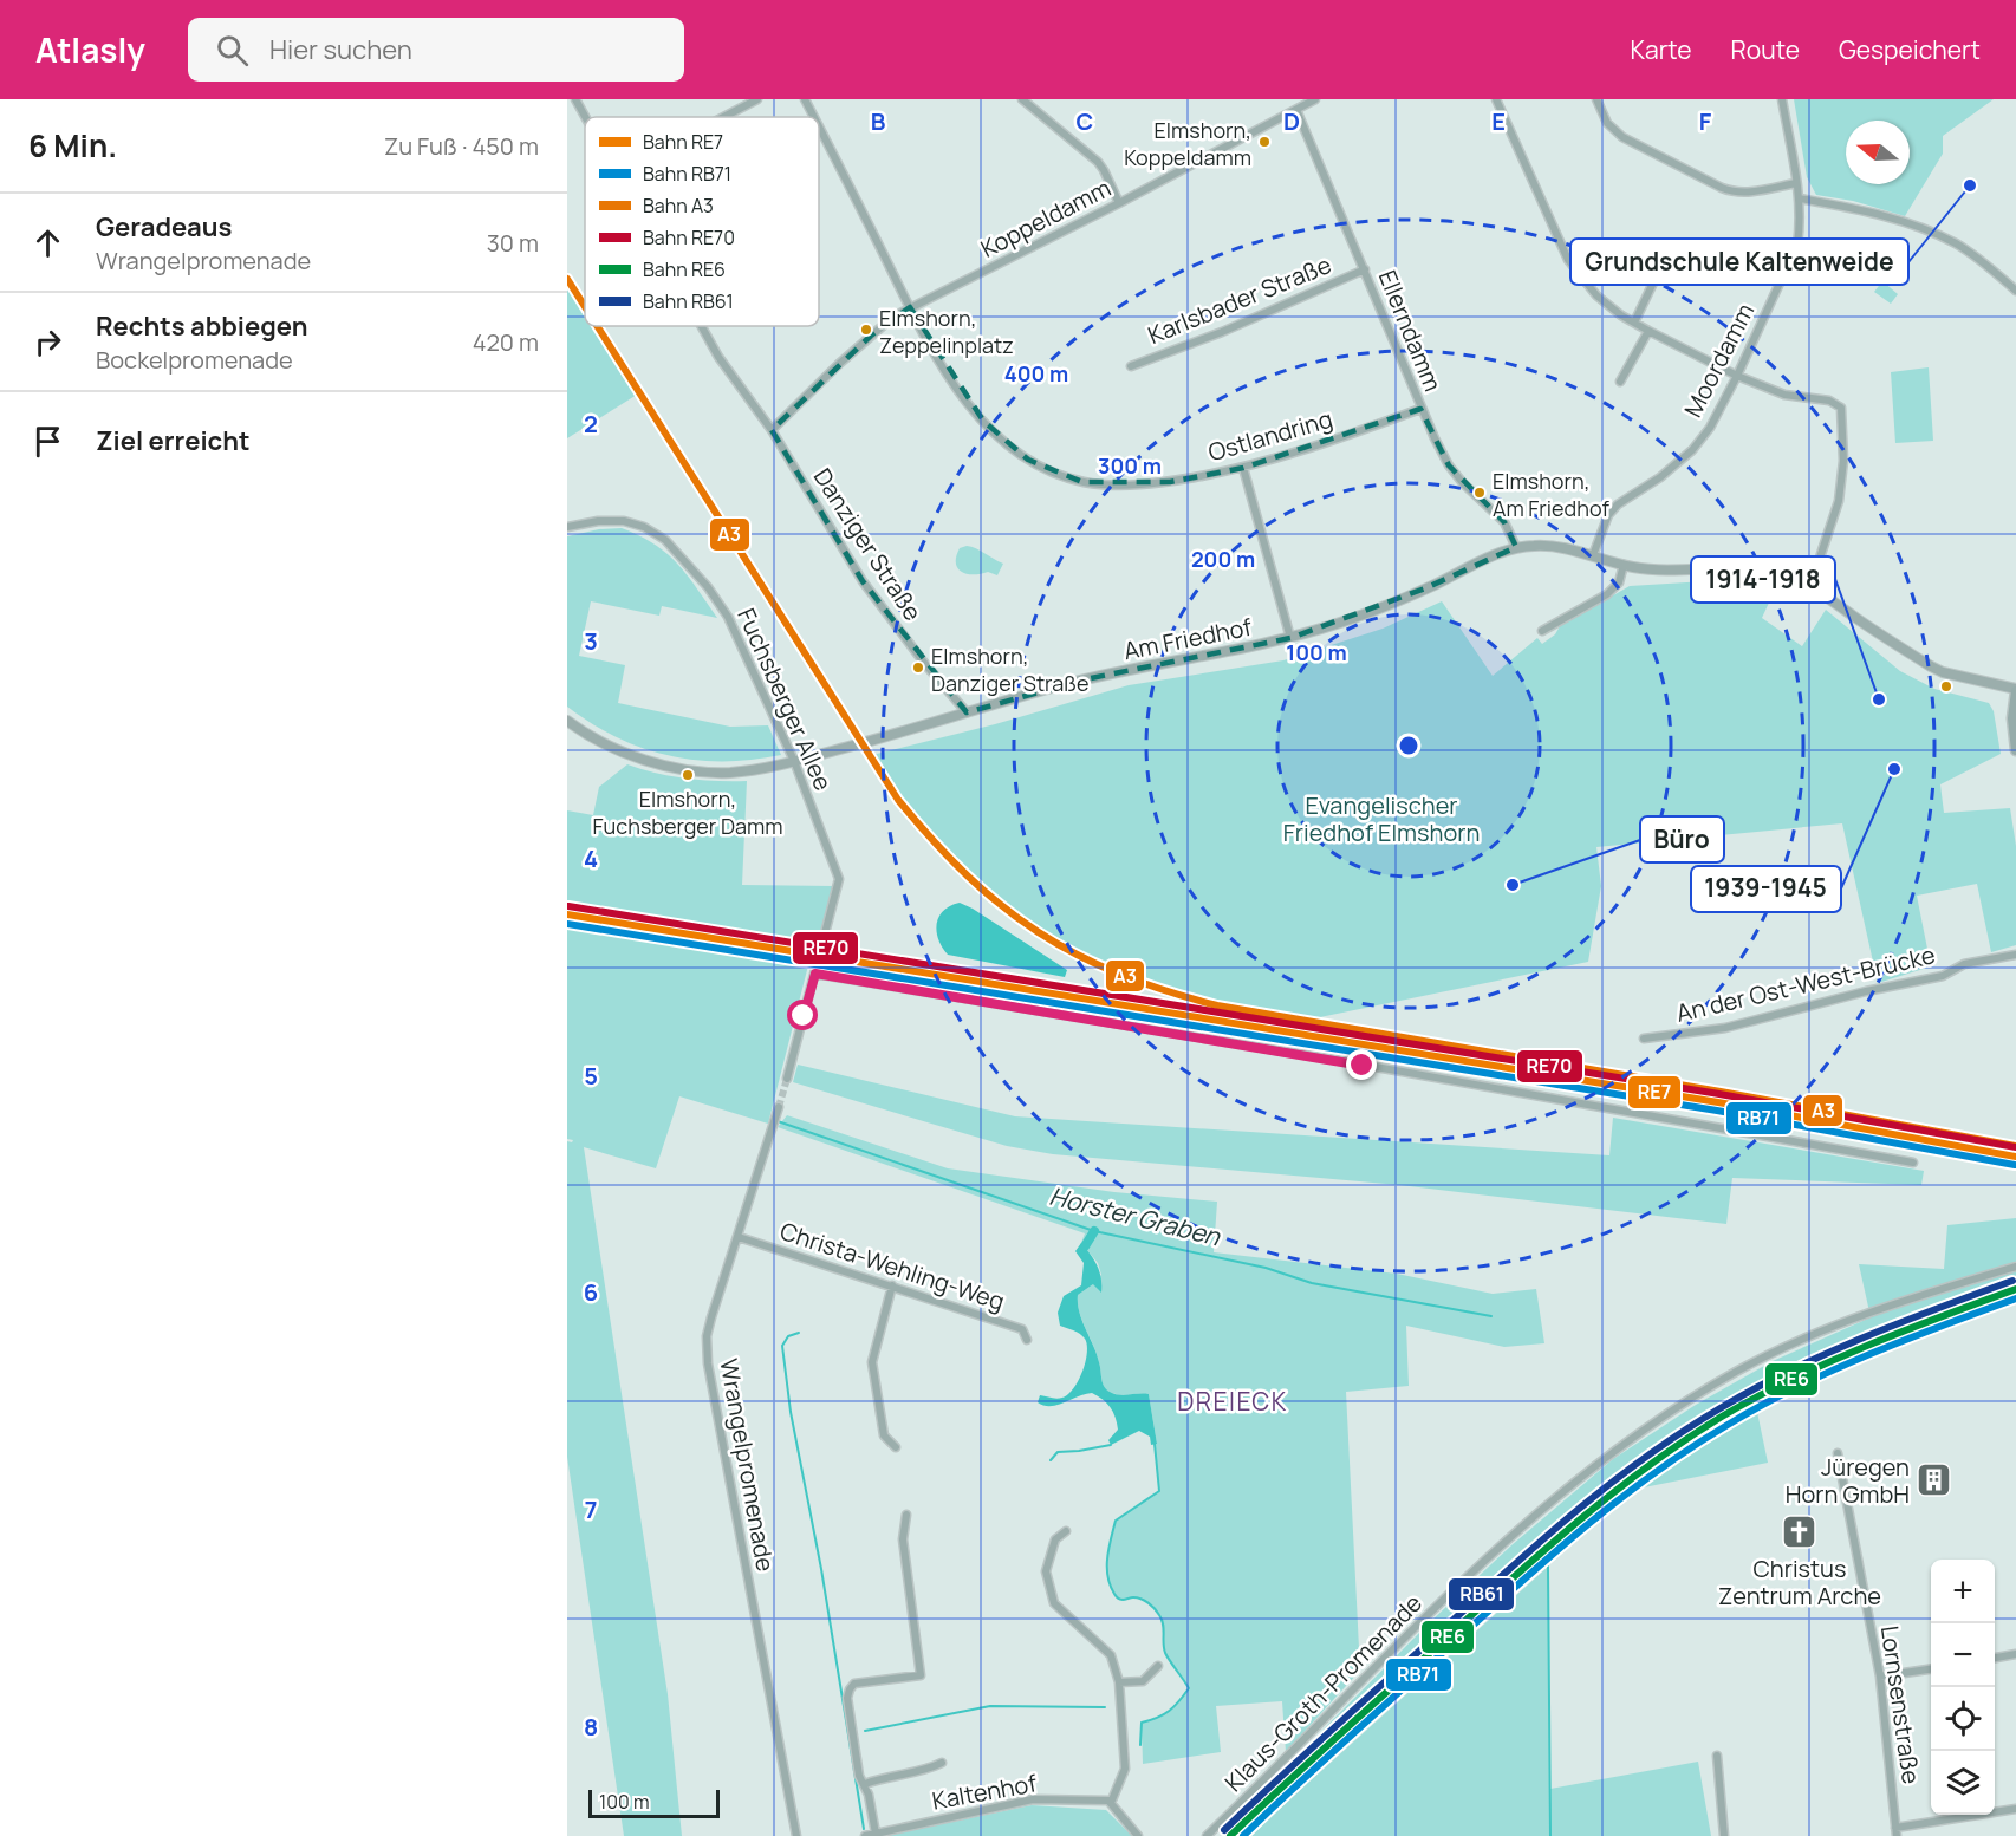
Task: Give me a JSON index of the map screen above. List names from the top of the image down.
{
  "streets": {
    "street": [
      "Koppeldamm",
      "Karlsbader Straße",
      "Ellerndamm",
      "Moordamm",
      "Ostlandring",
      "Danziger Straße",
      "Am Friedhof",
      "Fuchsberger Allee",
      "An der Ost-West-Brücke",
      "Christa-Wehling-Weg",
      "Wrangelpromenade",
      "Klaus-Groth-Promenade",
      "Lornsenstraße",
      "Kaltenhof"
    ]
  },
  "crossings": [
    ["Koppeldamm", "Ellerndamm"],
    ["Koppeldamm", "Ostlandring"],
    ["Koppeldamm", "Danziger Straße"],
    ["Karlsbader Straße", "Ellerndamm"],
    ["Ellerndamm", "Ostlandring"],
    ["Ellerndamm", "Am Friedhof"],
    ["Moordamm", "Am Friedhof"],
    ["Danziger Straße", "Am Friedhof"],
    ["Am Friedhof", "Fuchsberger Allee"],
    ["Christa-Wehling-Weg", "Wrangelpromenade"]
  ],
  "districts": ["DREIECK"],
  "water": ["Horster Graben"],
  "parks": ["Evangelischer Friedhof Elmshorn"],
  "places": {
    "other": [
      "Elmshorn, Koppeldamm",
      "Grundschule Kaltenweide",
      "Elmshorn, Zeppelinplatz",
      "Elmshorn, Am Friedhof",
      "Elmshorn, Danziger Straße",
      "1914-1918",
      "1939-1945",
      "Elmshorn, Fuchsberger Damm",
      "Büro"
    ],
    "building": ["Jüregen Horn GmbH"],
    "church": ["Christus Zentrum Arche"]
  },
  "lines": [
    "rail line A3",
    "rail line RE70",
    "rail line RE7",
    "rail line RB71",
    "rail line RB61",
    "rail line RE6"
  ],
  "legend": [
    "Bahn RE7",
    "Bahn RB71",
    "Bahn A3",
    "Bahn RE70",
    "Bahn RE6",
    "Bahn RB61"
  ],
  "scale_bar": "100 m",
  "north": "left",
  "page": {
    "header": "Atlasly",
    "search": "Hier suchen",
    "nav": ["Karte", "Route", "Gespeichert"],
    "heading": ["6 Min.", "Zu Fuß · 450 m"],
    "list": [
      ["Geradeaus", "Wrangelpromenade", "30 m"],
      ["Rechts abbiegen", "Bockelpromenade", "420 m"],
      "Ziel erreicht"
    ],
    "map_buttons": ["+", "−"],
    "scale": "100 m"
  },
  "grid": {
    "columns": [
      "B",
      "C",
      "D",
      "E",
      "F"
    ],
    "rows": [
      "2",
      "3",
      "4",
      "5",
      "6",
      "7",
      "8"
    ]
  },
  "rings": [
    "400 m",
    "300 m",
    "200 m",
    "100 m"
  ]
}
